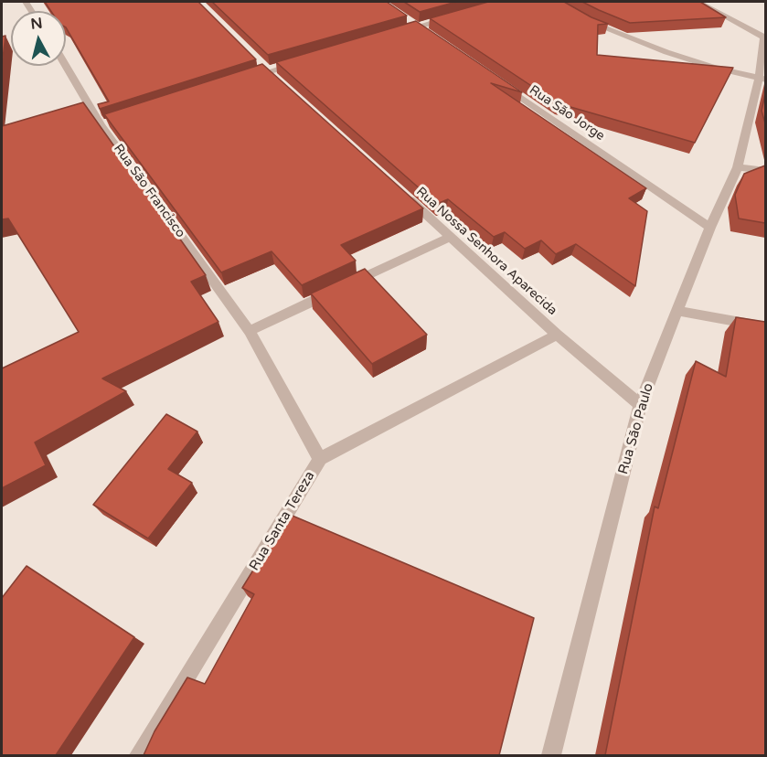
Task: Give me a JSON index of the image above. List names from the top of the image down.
{
  "streets": {
    "street": [
      "Rua São Jorge",
      "Rua São Francisco",
      "Rua Nossa Senhora Aparecida",
      "Rua São Paulo",
      "Rua Santa Tereza"
    ]
  },
  "crossings": [
    ["Rua São Jorge", "Rua São Paulo"],
    ["Rua São Francisco", "Rua Santa Tereza"],
    ["Rua Nossa Senhora Aparecida", "Rua São Paulo"],
    ["Rua Nossa Senhora Aparecida", "Rua Santa Tereza"]
  ],
  "north": "top"
}
